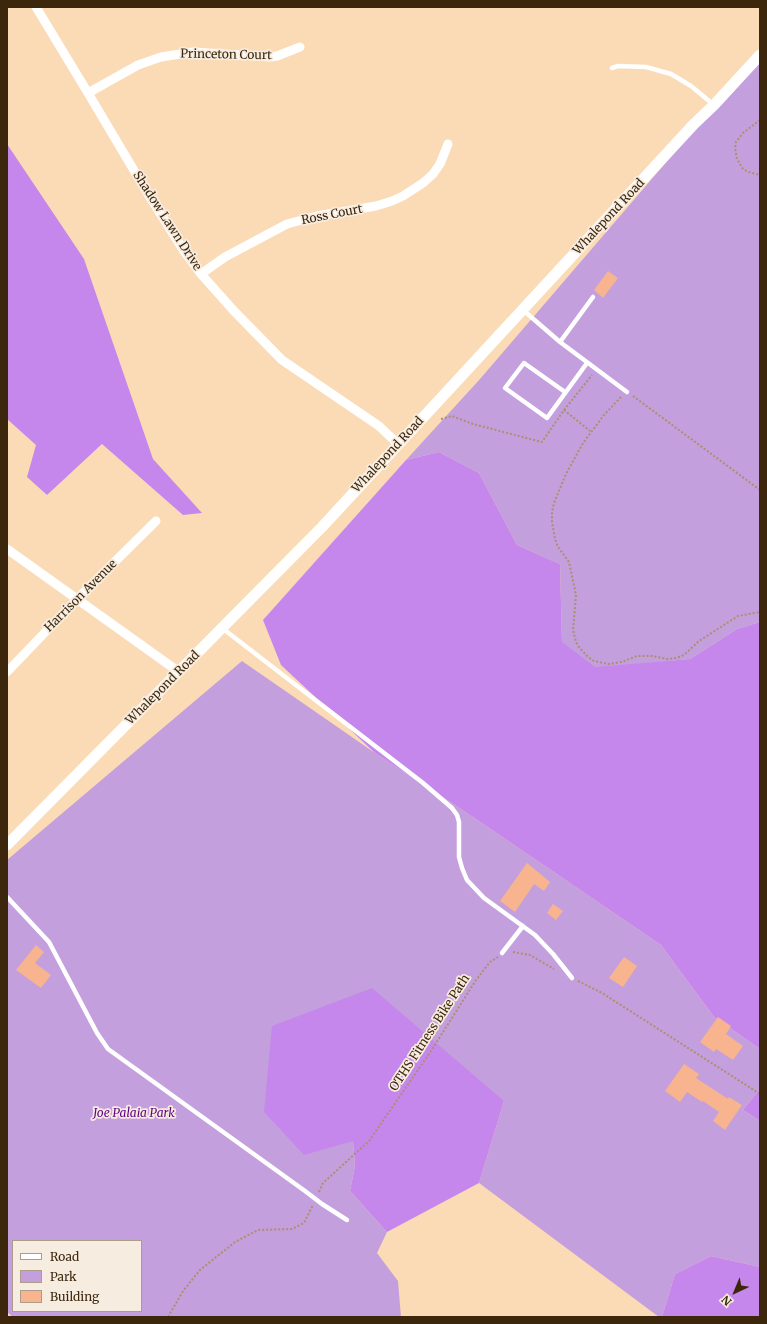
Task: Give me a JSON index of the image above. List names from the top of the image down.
{
  "streets": {
    "street": [
      "Princeton Court",
      "Ross Court",
      "Whalepond Road",
      "Shadow Lawn Drive",
      "Harrison Avenue"
    ],
    "path": ["OTHS Fitness Bike Path"]
  },
  "crossings": [
    ["Princeton Court", "Shadow Lawn Drive"],
    ["Ross Court", "Shadow Lawn Drive"],
    ["Whalepond Road", "Shadow Lawn Drive"]
  ],
  "parks": ["Joe Palaia Park"],
  "legend": ["Road", "Park", "Building"],
  "north": "bottom left"
}
